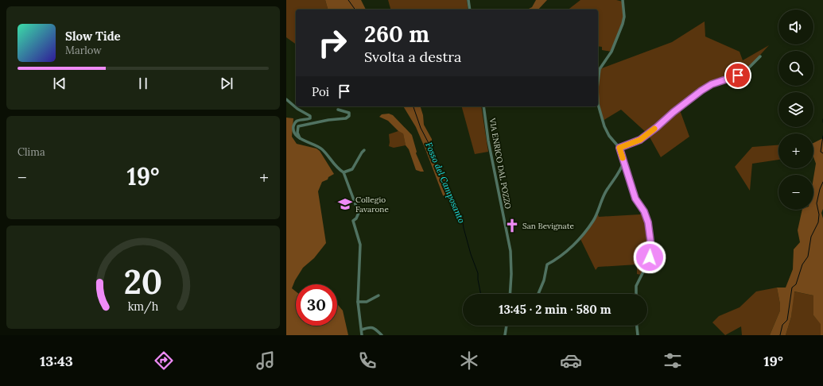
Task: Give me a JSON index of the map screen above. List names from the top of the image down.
{
  "streets": {
    "street": ["VIA ENRICO DAL POZZO"]
  },
  "water": ["Fosso del Camposanto"],
  "places": {
    "school or university": ["Collegio Favarone"],
    "church": ["San Bevignate"]
  },
  "page": {
    "map_buttons": ["+", "−"],
    "turn": ["260 m", "Svolta a destra"],
    "song": ["Slow Tide", "Marlow"],
    "then": "Poi",
    "tile": "Clima",
    "heat": ["−", "19°", "+"],
    "limit": "30",
    "trip": "13:45 · 2 min · 580 m",
    "tabs": ["13:43", "19°"],
    "gauge": ["20", "km/h"]
  }
}
